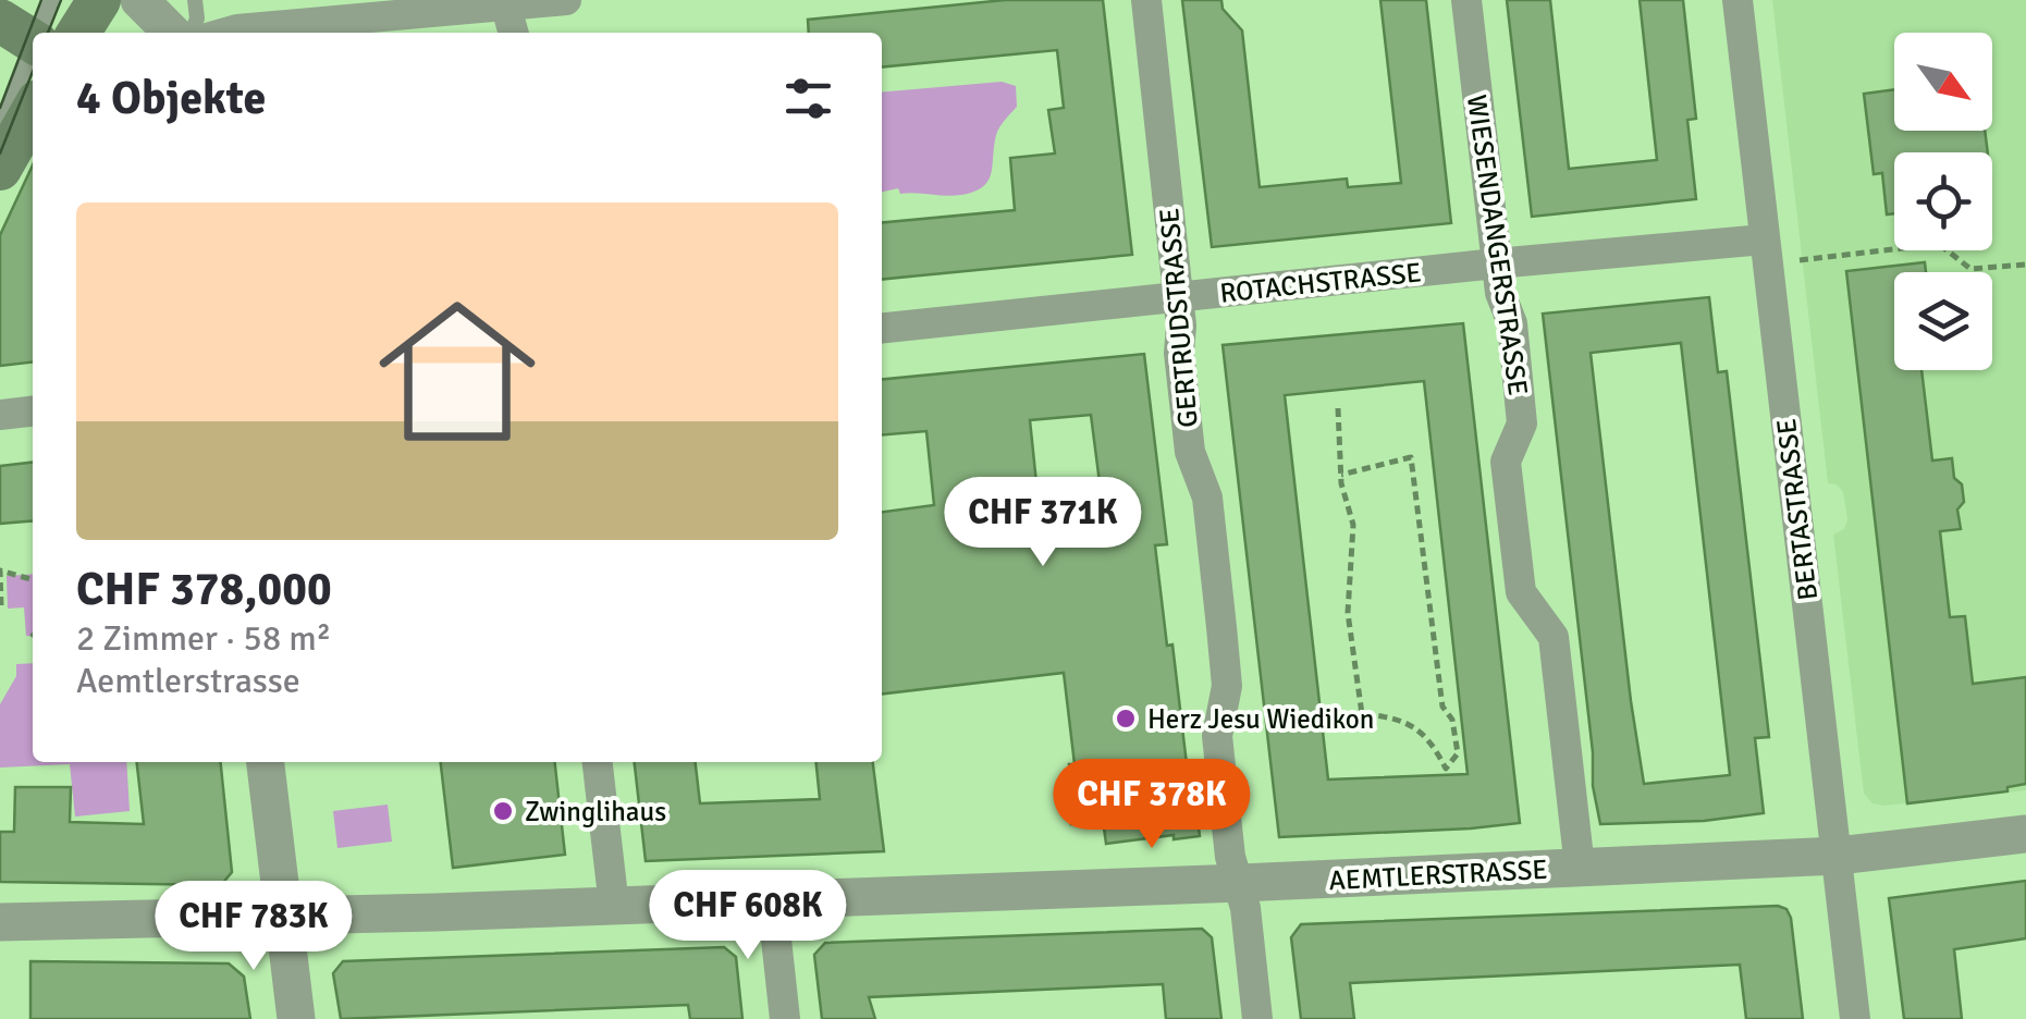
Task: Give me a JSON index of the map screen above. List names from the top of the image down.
{
  "streets": {
    "street": [
      "WIESENDANGERSTRASSE",
      "ROTACHSTRASSE",
      "GERTRUDSTRASSE",
      "BERTASTRASSE",
      "AEMTLERSTRASSE"
    ]
  },
  "crossings": [
    ["WIESENDANGERSTRASSE", "ROTACHSTRASSE"],
    ["WIESENDANGERSTRASSE", "AEMTLERSTRASSE"],
    ["ROTACHSTRASSE", "GERTRUDSTRASSE"],
    ["ROTACHSTRASSE", "BERTASTRASSE"],
    ["GERTRUDSTRASSE", "AEMTLERSTRASSE"],
    ["BERTASTRASSE", "AEMTLERSTRASSE"]
  ],
  "places": ["Herz Jesu Wiedikon", "Zwinglihaus"],
  "north": "bottom right",
  "page": {
    "heading": "4 Objekte",
    "list": [
      {
        "name": "CHF 378,000",
        "note": "2 Zimmer · 58 m² · Aemtlerstrasse"
      }
    ],
    "price": [
      "CHF 371K",
      "CHF 378K",
      "CHF 608K",
      "CHF 783K"
    ]
  }
}
